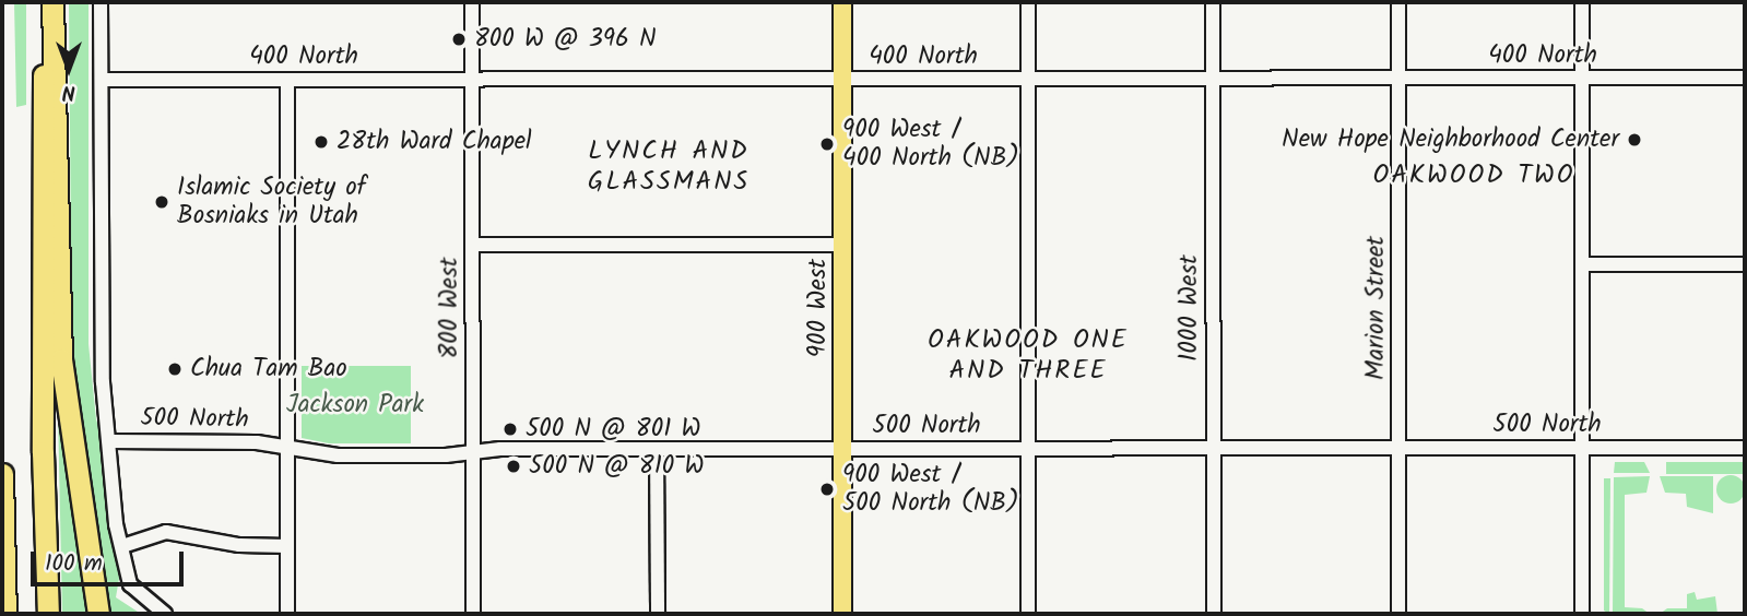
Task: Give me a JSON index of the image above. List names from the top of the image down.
{
  "streets": {
    "main road": ["900 West"],
    "street": [
      "400 North",
      "800 West",
      "1000 West",
      "Marion Street",
      "500 North"
    ]
  },
  "crossings": [
    ["400 North", "800 West"],
    ["400 North", "900 West"],
    ["400 North", "1000 West"],
    ["400 North", "Marion Street"],
    ["800 West", "500 North"],
    ["900 West", "500 North"],
    ["1000 West", "500 North"],
    ["Marion Street", "500 North"]
  ],
  "districts": ["LYNCH AND GLASSMANS", "OAKWOOD TWO", "OAKWOOD ONE AND THREE"],
  "parks": ["Jackson Park"],
  "places": [
    "800 W @ 396 N",
    "New Hope Neighborhood Center",
    "28th Ward Chapel",
    "900 West / 400 North (NB)",
    "Islamic Society of Bosniaks in Utah",
    "Chua Tam Bao",
    "500 N @ 801 W",
    "500 N @ 810 W",
    "900 West / 500 North (NB)"
  ],
  "scale_bar": "100 m",
  "north": "bottom"
}
